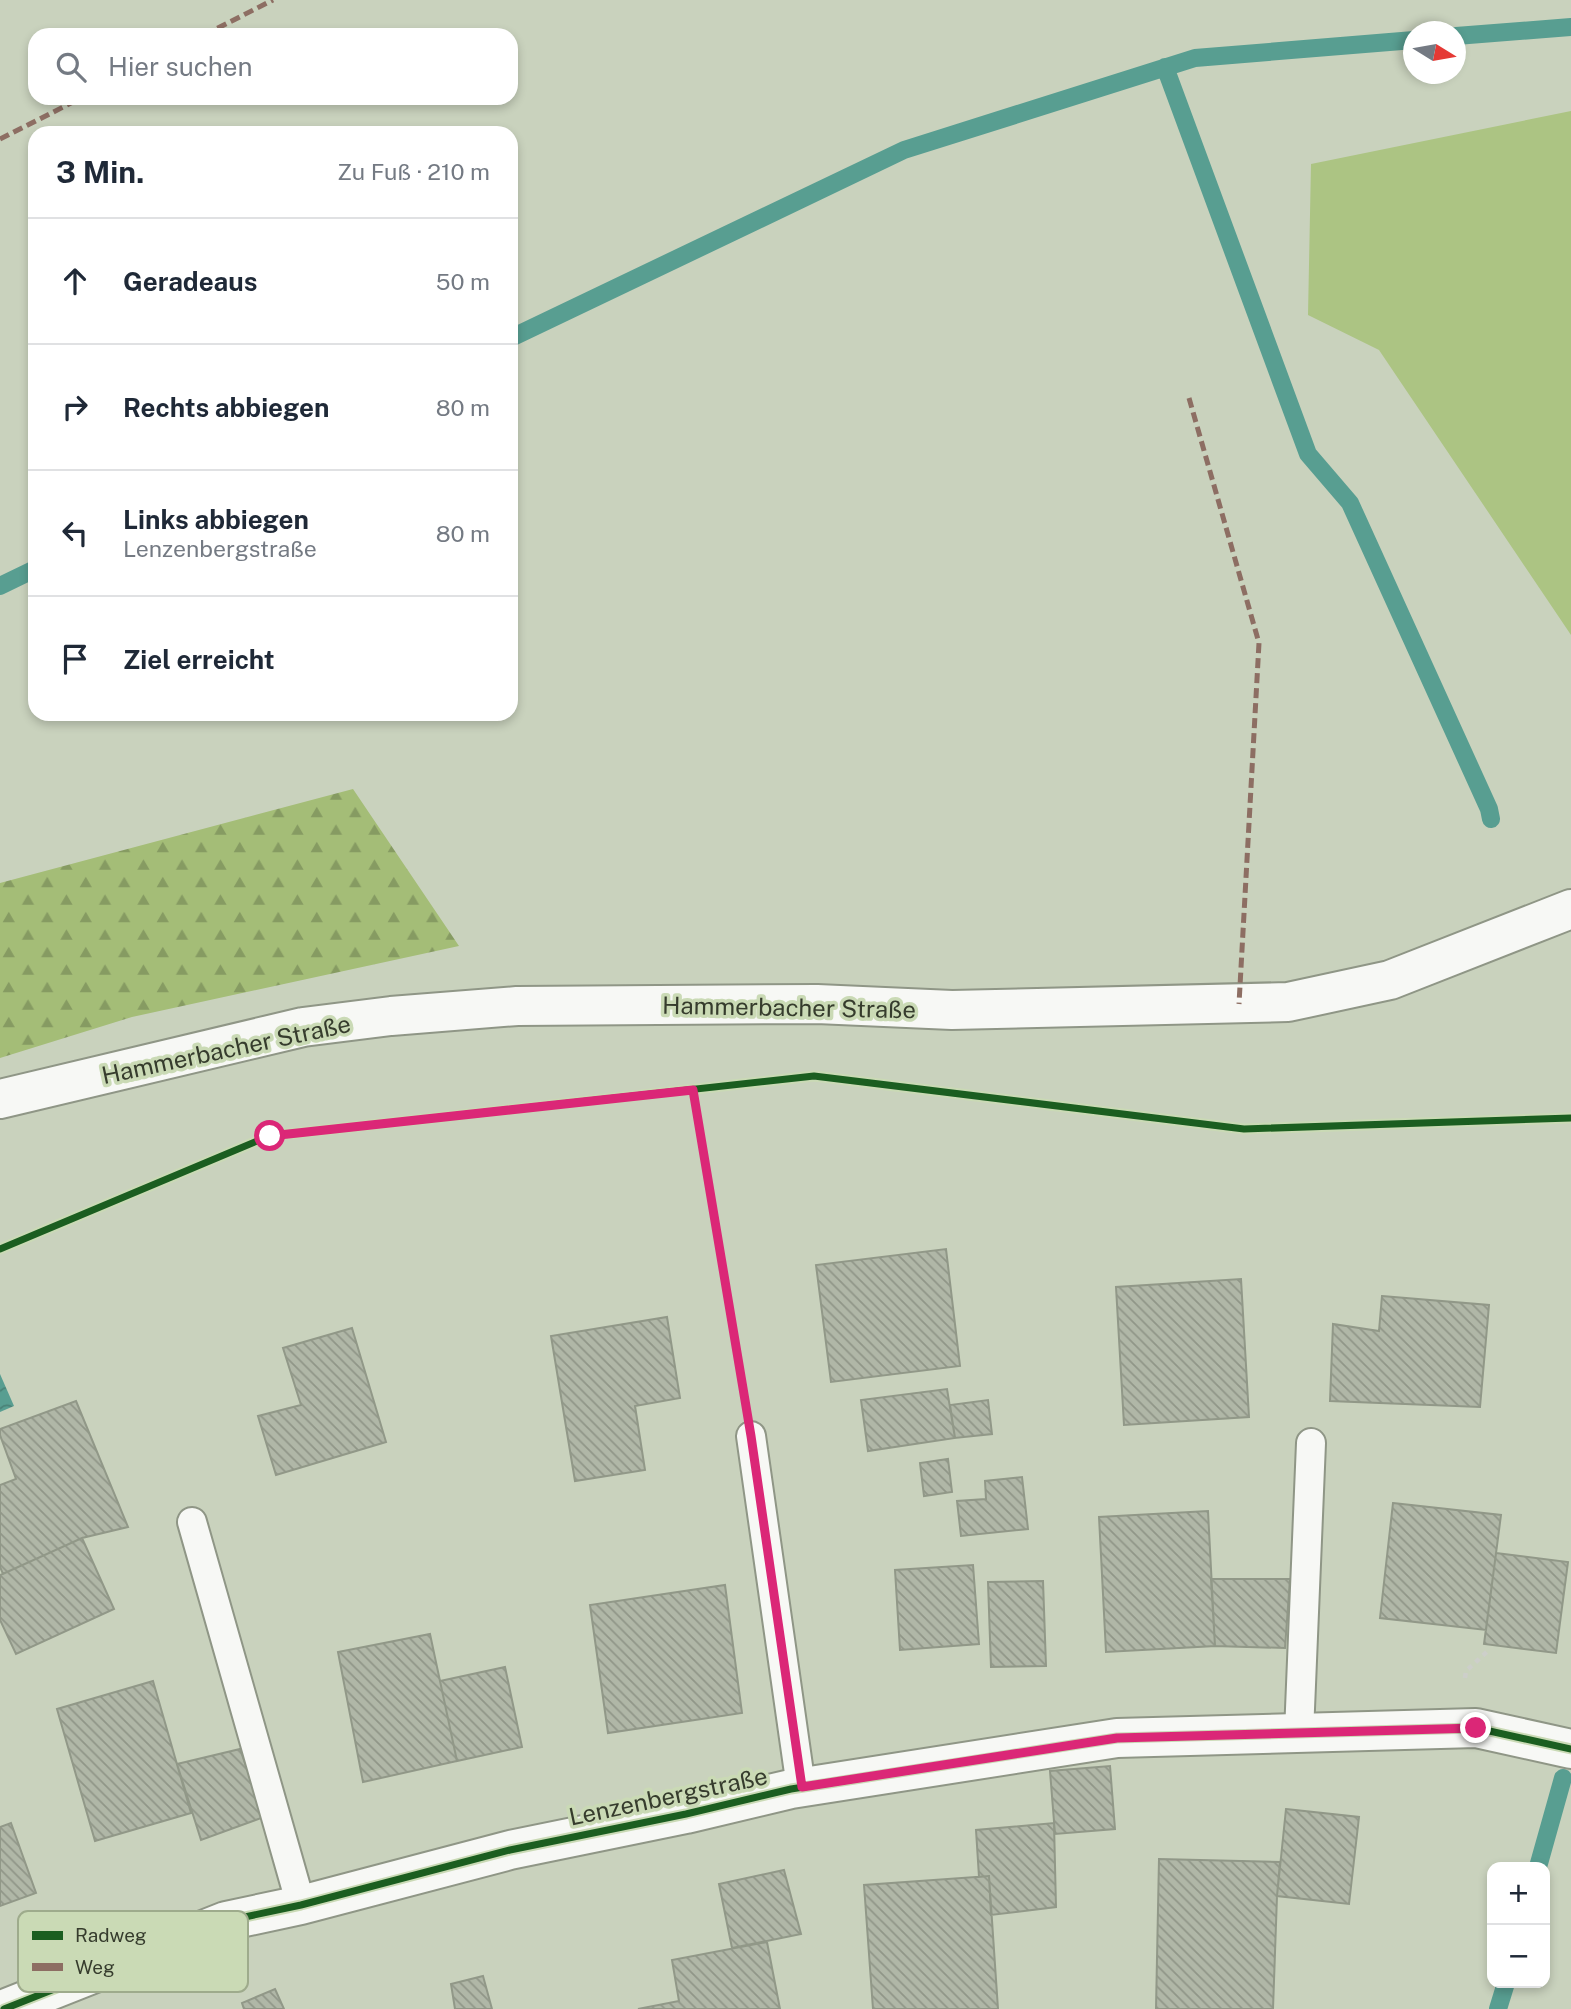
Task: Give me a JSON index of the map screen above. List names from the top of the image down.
{
  "streets": {
    "street": ["Hammerbacher Straße", "Lenzenbergstraße"]
  },
  "legend": ["Radweg", "Weg"],
  "north": "right",
  "page": {
    "search": "Hier suchen",
    "heading": ["3 Min.", "Zu Fuß · 210 m"],
    "list": [
      ["Geradeaus", "50 m"],
      ["Rechts abbiegen", "80 m"],
      ["Links abbiegen", "Lenzenbergstraße", "80 m"],
      "Ziel erreicht"
    ],
    "map_buttons": ["+", "−"]
  }
}
